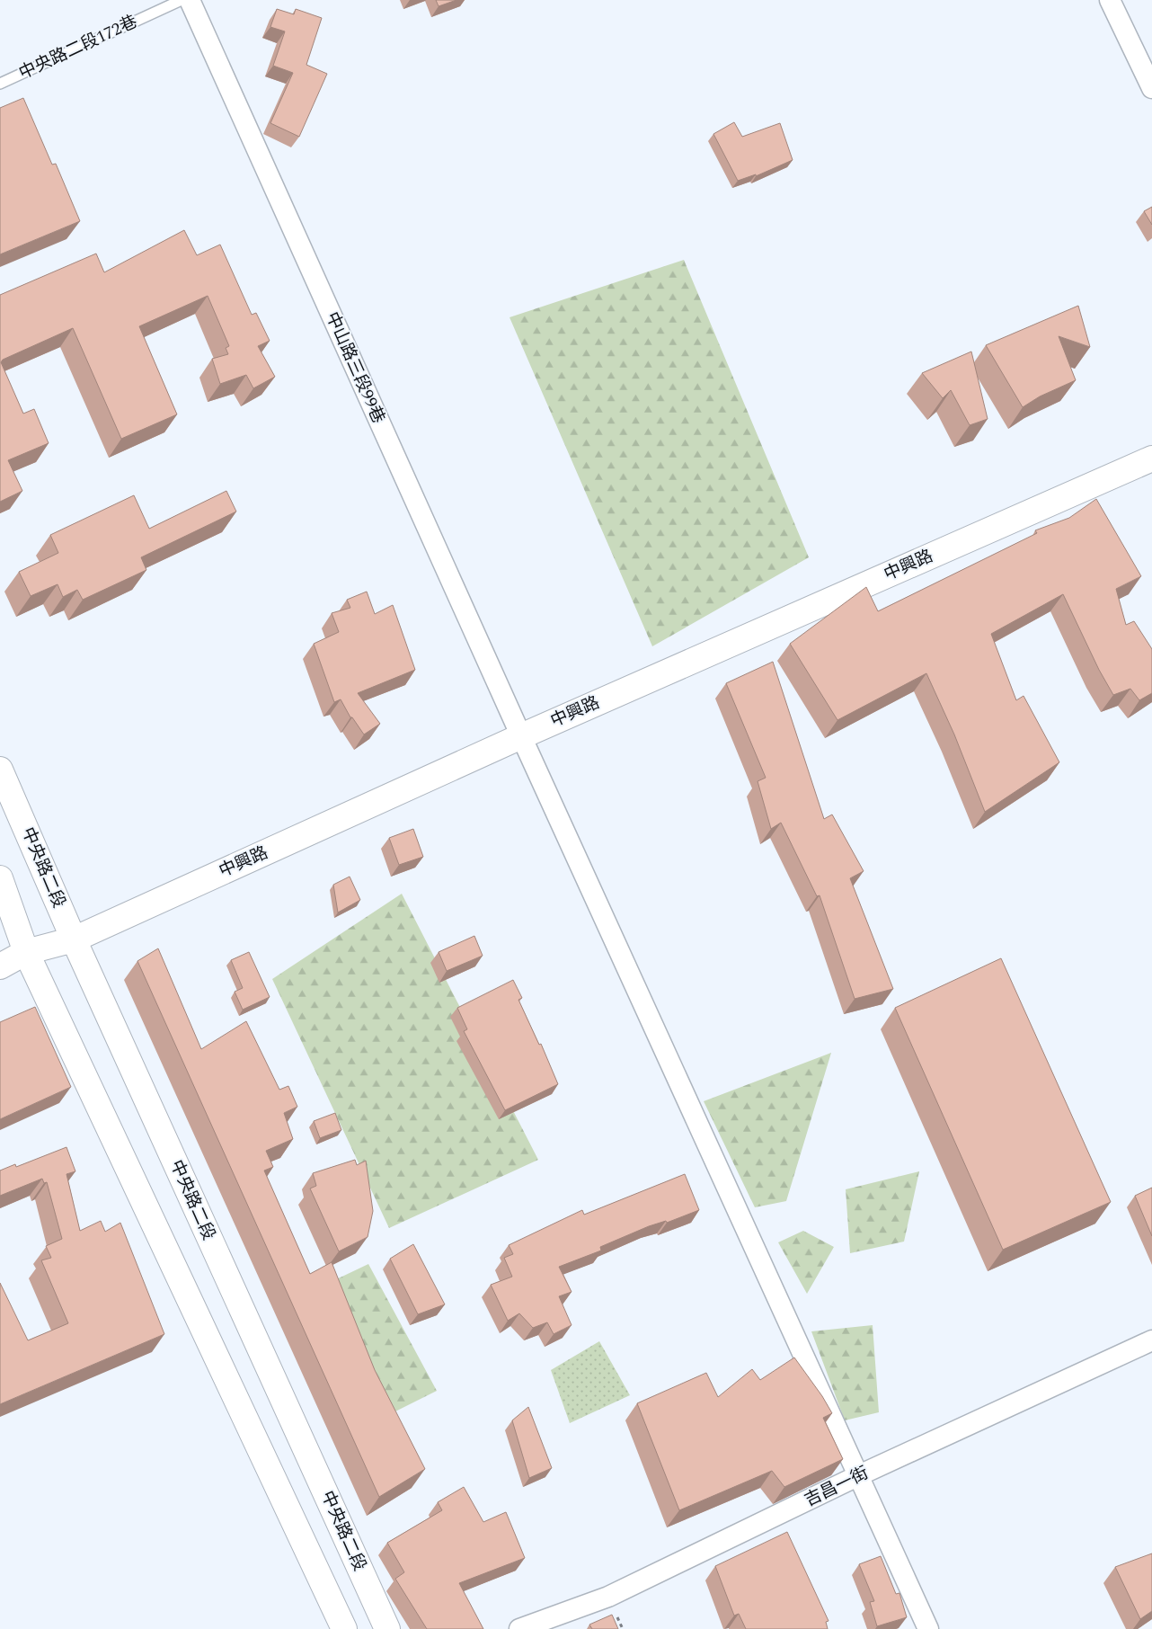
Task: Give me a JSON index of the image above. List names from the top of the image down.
{
  "streets": {
    "street": [
      "中山路三段99巷",
      "中興路",
      "中央路二段",
      "吉昌一街"
    ],
    "lane": ["中央路二段172巷"]
  },
  "crossings": [
    ["中山路三段99巷", "中興路"],
    ["中山路三段99巷", "吉昌一街"],
    ["中興路", "中央路二段"]
  ]
}
